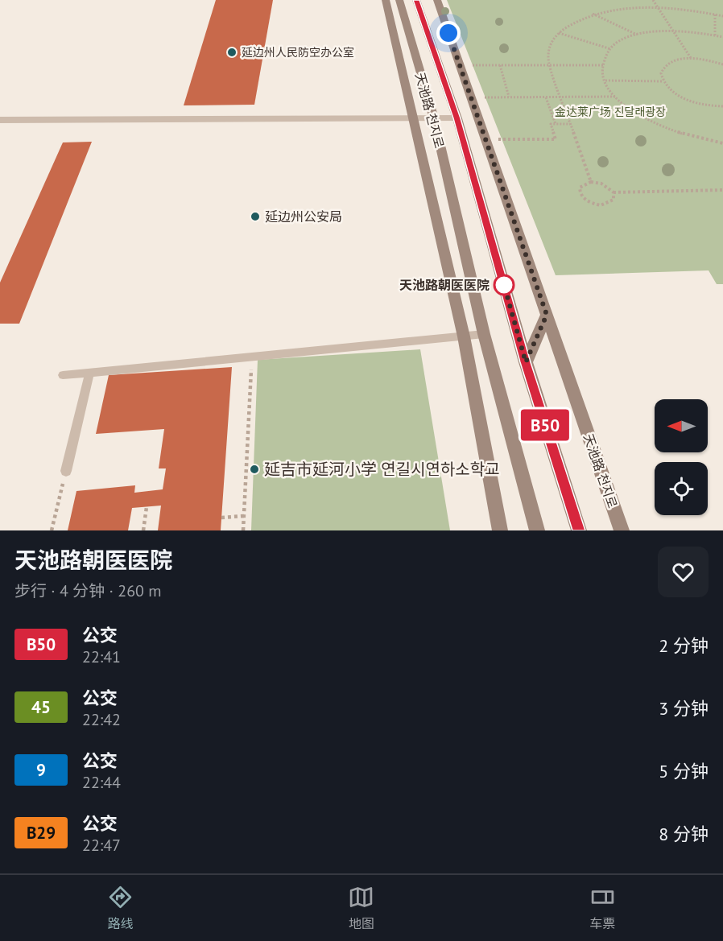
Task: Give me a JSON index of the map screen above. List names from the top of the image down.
{
  "streets": {
    "main road": ["天池路 천지로"]
  },
  "parks": ["金达莱广场 진달래광장"],
  "places": [
    "延边州人民防空办公室",
    "延边州公安局",
    "天池路朝医医院",
    "延吉市延河小学 연길시연하소학교"
  ],
  "lines": ["bus line B50"],
  "north": "left",
  "page": {
    "on_map": "B50",
    "heading": ["天池路朝医医院", "步行 · 4 分钟 · 260 m"],
    "list": [
      {
        "mark": "B50",
        "name": "公交",
        "note": "22:41",
        "value": "2 分钟"
      },
      {
        "mark": "45",
        "name": "公交",
        "note": "22:42",
        "value": "3 分钟"
      },
      {
        "mark": "9",
        "name": "公交",
        "note": "22:44",
        "value": "5 分钟"
      },
      {
        "mark": "B29",
        "name": "公交",
        "note": "22:47",
        "value": "8 分钟"
      }
    ],
    "tabs": ["路线", "地图", "车票"]
  }
}
